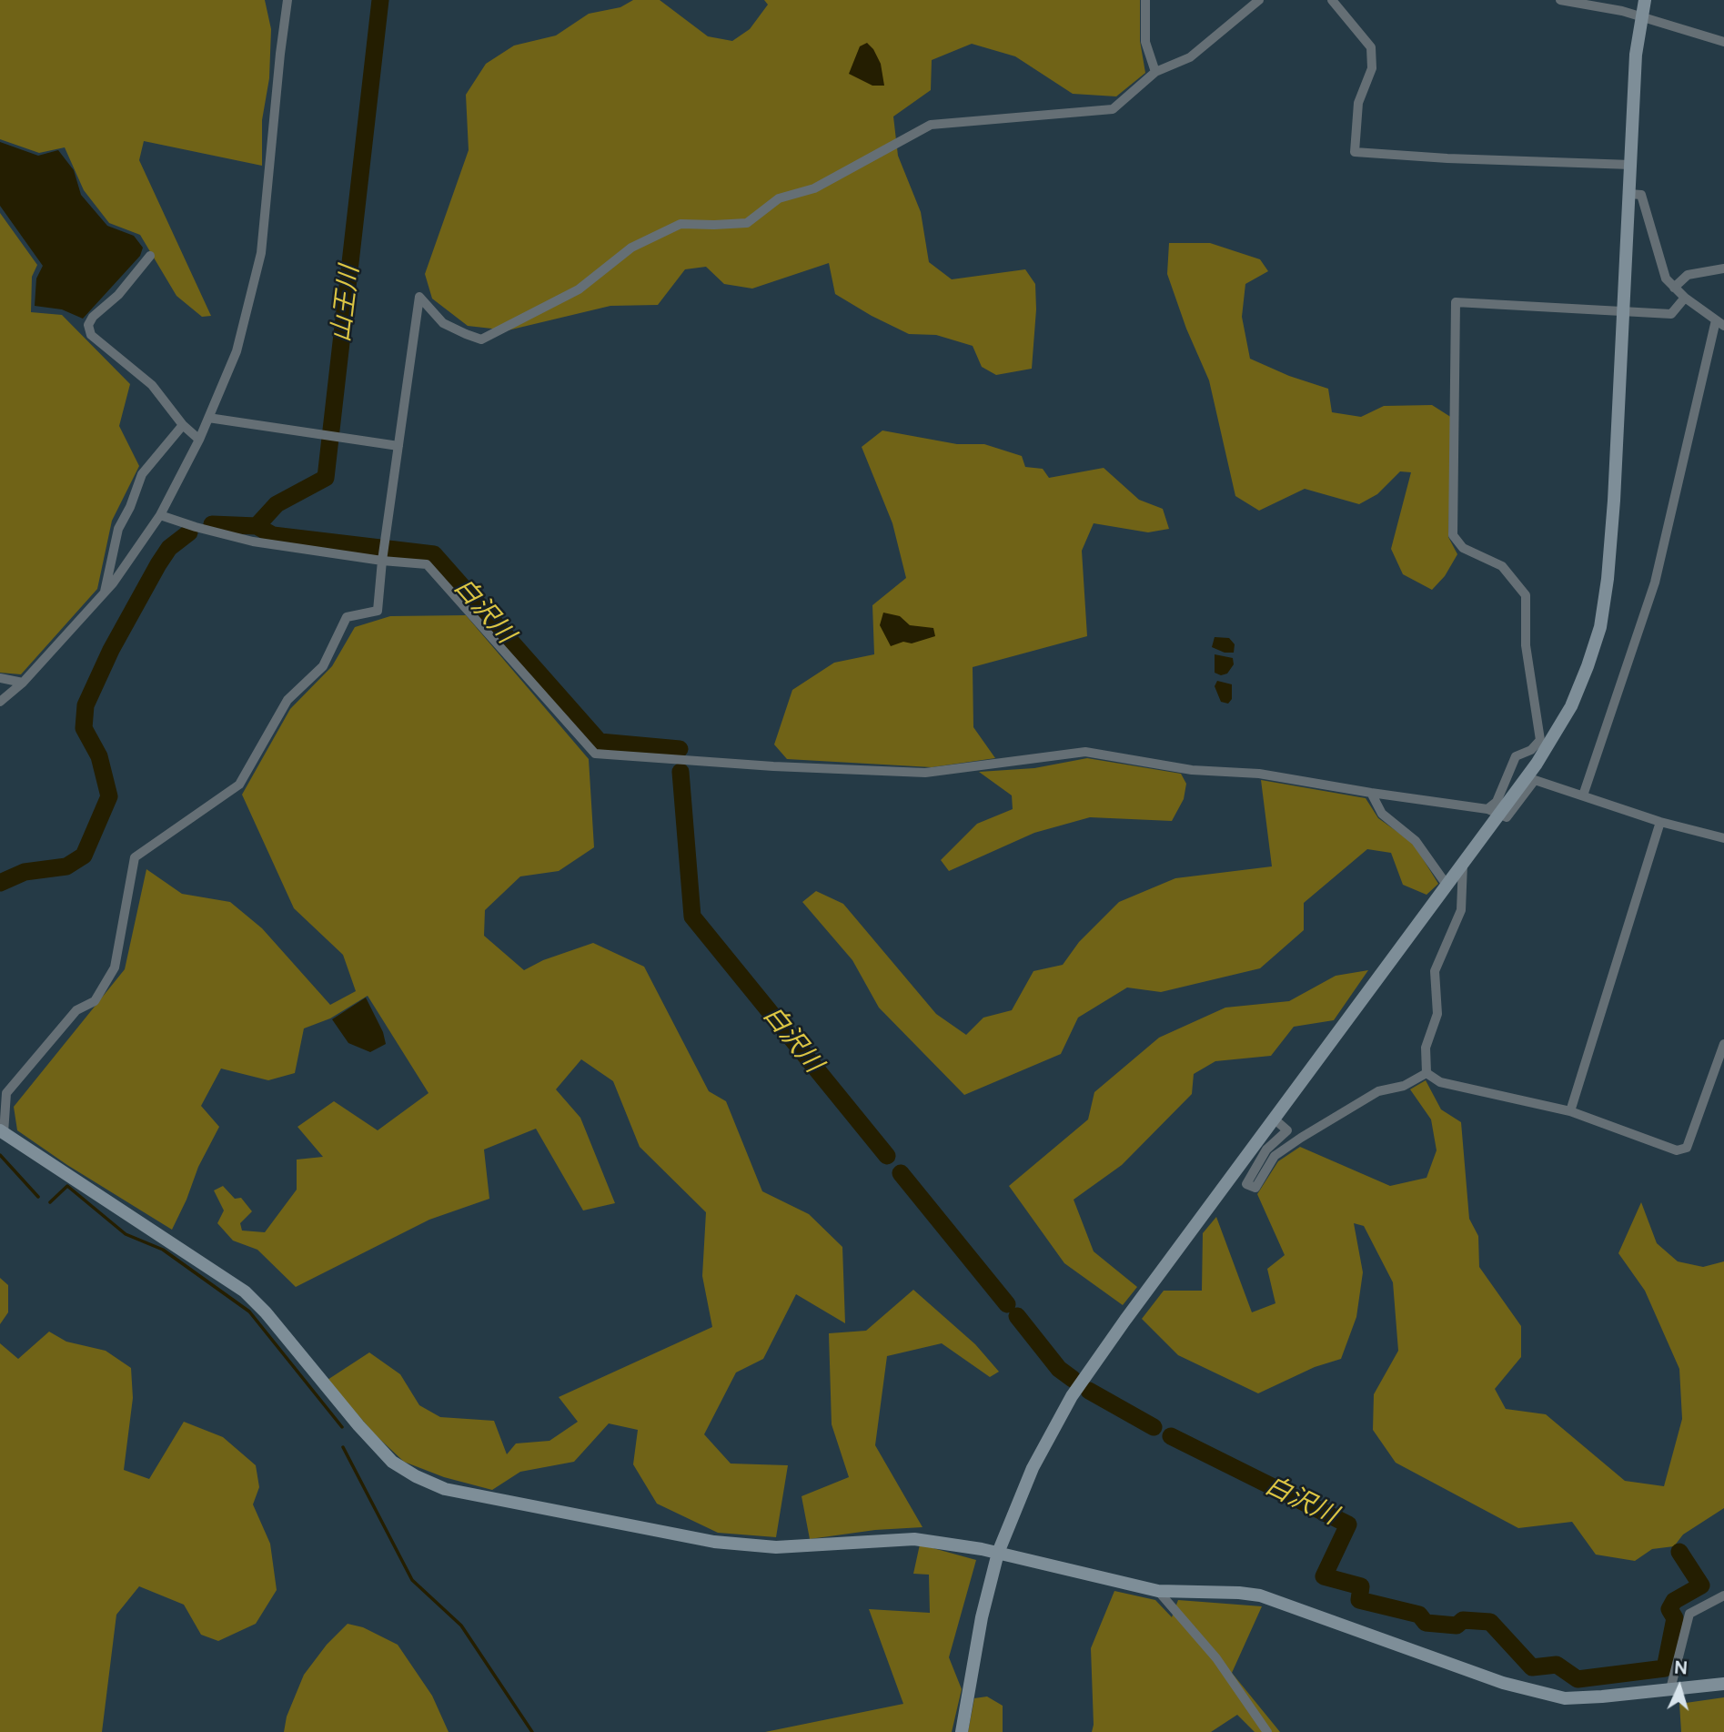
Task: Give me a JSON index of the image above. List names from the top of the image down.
{
  "water": ["山王川", "白沢川"],
  "north": "top"
}
